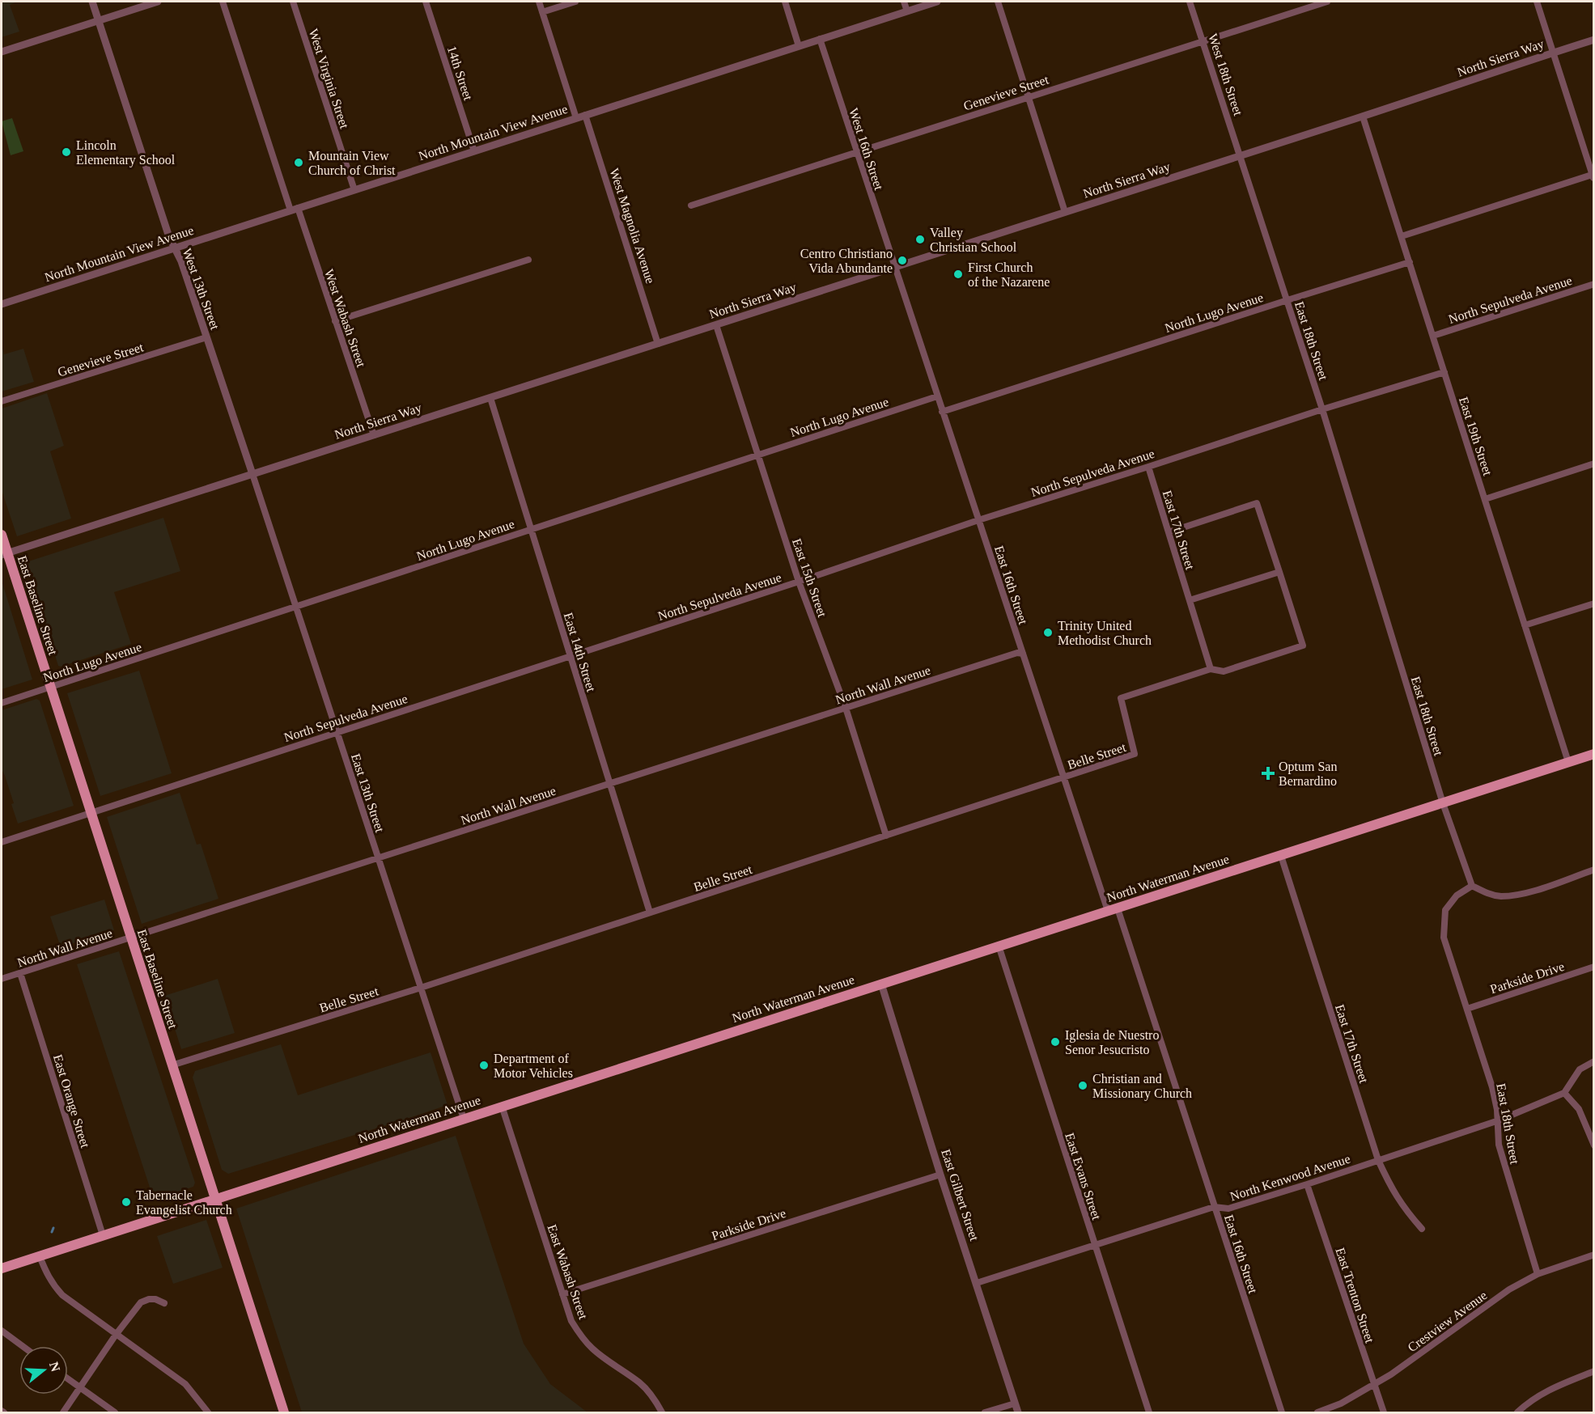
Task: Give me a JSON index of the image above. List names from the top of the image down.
{
  "streets": {
    "main road": ["East Baseline Street", "North Waterman Avenue"],
    "street": [
      "North Sierra Way",
      "14th Street",
      "West 18th Street",
      "West Virginia Street",
      "Genevieve Street",
      "North Mountain View Avenue",
      "West 16th Street",
      "West Magnolia Avenue",
      "West 13th Street",
      "North Sepulveda Avenue",
      "North Lugo Avenue",
      "West Wabash Street",
      "East 18th Street",
      "East 19th Street",
      "East 17th Street",
      "East 15th Street",
      "East 16th Street",
      "East 14th Street",
      "North Wall Avenue",
      "Belle Street",
      "East 13th Street",
      "Parkside Drive",
      "East Orange Street",
      "East Evans Street",
      "North Kenwood Avenue",
      "East Gilbert Street",
      "East Wabash Street",
      "East Trenton Street",
      "Crestview Avenue"
    ]
  },
  "crossings": [
    ["North Sierra Way", "West 18th Street"],
    ["North Sierra Way", "West 16th Street"],
    ["North Sierra Way", "West Magnolia Avenue"],
    ["North Sierra Way", "West 13th Street"],
    ["North Sierra Way", "West Wabash Street"],
    ["North Sierra Way", "East 18th Street"],
    ["North Sierra Way", "East 19th Street"],
    ["North Sierra Way", "East 15th Street"],
    ["North Sierra Way", "East 16th Street"],
    ["North Sierra Way", "East Baseline Street"],
    ["North Sierra Way", "East 14th Street"],
    ["North Sierra Way", "East 13th Street"],
    ["14th Street", "North Mountain View Avenue"],
    ["West 18th Street", "Genevieve Street"],
    ["West 18th Street", "East 18th Street"],
    ["West Virginia Street", "North Mountain View Avenue"],
    ["Genevieve Street", "West 16th Street"],
    ["Genevieve Street", "West 13th Street"],
    ["North Mountain View Avenue", "West 16th Street"],
    ["North Mountain View Avenue", "West Magnolia Avenue"],
    ["North Mountain View Avenue", "West 13th Street"],
    ["North Mountain View Avenue", "West Wabash Street"],
    ["West 16th Street", "East 16th Street"],
    ["West 13th Street", "East 13th Street"],
    ["North Sepulveda Avenue", "East 18th Street"],
    ["North Sepulveda Avenue", "East 19th Street"],
    ["North Sepulveda Avenue", "East 17th Street"],
    ["North Sepulveda Avenue", "East 15th Street"],
    ["North Sepulveda Avenue", "East 16th Street"],
    ["North Sepulveda Avenue", "East Baseline Street"],
    ["North Sepulveda Avenue", "East 14th Street"],
    ["North Sepulveda Avenue", "East 13th Street"],
    ["North Lugo Avenue", "East 18th Street"],
    ["North Lugo Avenue", "East 19th Street"],
    ["North Lugo Avenue", "East 15th Street"],
    ["North Lugo Avenue", "East 16th Street"],
    ["North Lugo Avenue", "East Baseline Street"],
    ["North Lugo Avenue", "East 14th Street"],
    ["North Lugo Avenue", "East 13th Street"],
    ["East 18th Street", "North Waterman Avenue"],
    ["East 18th Street", "Parkside Drive"],
    ["East 18th Street", "North Kenwood Avenue"],
    ["East 18th Street", "Crestview Avenue"],
    ["East 19th Street", "North Waterman Avenue"],
    ["East 17th Street", "Belle Street"],
    ["East 17th Street", "North Waterman Avenue"],
    ["East 17th Street", "North Kenwood Avenue"],
    ["East 15th Street", "North Wall Avenue"],
    ["East 15th Street", "Belle Street"],
    ["East 16th Street", "North Wall Avenue"],
    ["East 16th Street", "Belle Street"],
    ["East 16th Street", "North Waterman Avenue"],
    ["East 16th Street", "North Kenwood Avenue"],
    ["East Baseline Street", "North Wall Avenue"],
    ["East Baseline Street", "Belle Street"],
    ["East Baseline Street", "North Waterman Avenue"],
    ["East 14th Street", "North Wall Avenue"],
    ["East 14th Street", "Belle Street"],
    ["North Wall Avenue", "East 13th Street"],
    ["North Wall Avenue", "East Orange Street"],
    ["Belle Street", "East 13th Street"],
    ["East 13th Street", "North Waterman Avenue"],
    ["North Waterman Avenue", "East Orange Street"],
    ["North Waterman Avenue", "East Evans Street"],
    ["North Waterman Avenue", "East Gilbert Street"],
    ["North Waterman Avenue", "East Wabash Street"],
    ["Parkside Drive", "East Gilbert Street"],
    ["Parkside Drive", "East Wabash Street"],
    ["East Evans Street", "North Kenwood Avenue"],
    ["North Kenwood Avenue", "East Gilbert Street"],
    ["North Kenwood Avenue", "East Trenton Street"],
    ["East Trenton Street", "Crestview Avenue"]
  ],
  "places": {
    "other": [
      "Lincoln Elementary School",
      "Mountain View Church of Christ",
      "Valley Christian School",
      "Centro Christiano Vida Abundante",
      "First Church of the Nazarene",
      "Trinity United Methodist Church",
      "Iglesia de Nuestro Senor Jesucristo",
      "Department of Motor Vehicles",
      "Christian and Missionary Church",
      "Tabernacle Evangelist Church"
    ],
    "health": ["Optum San Bernardino"]
  },
  "north": "right"
}
